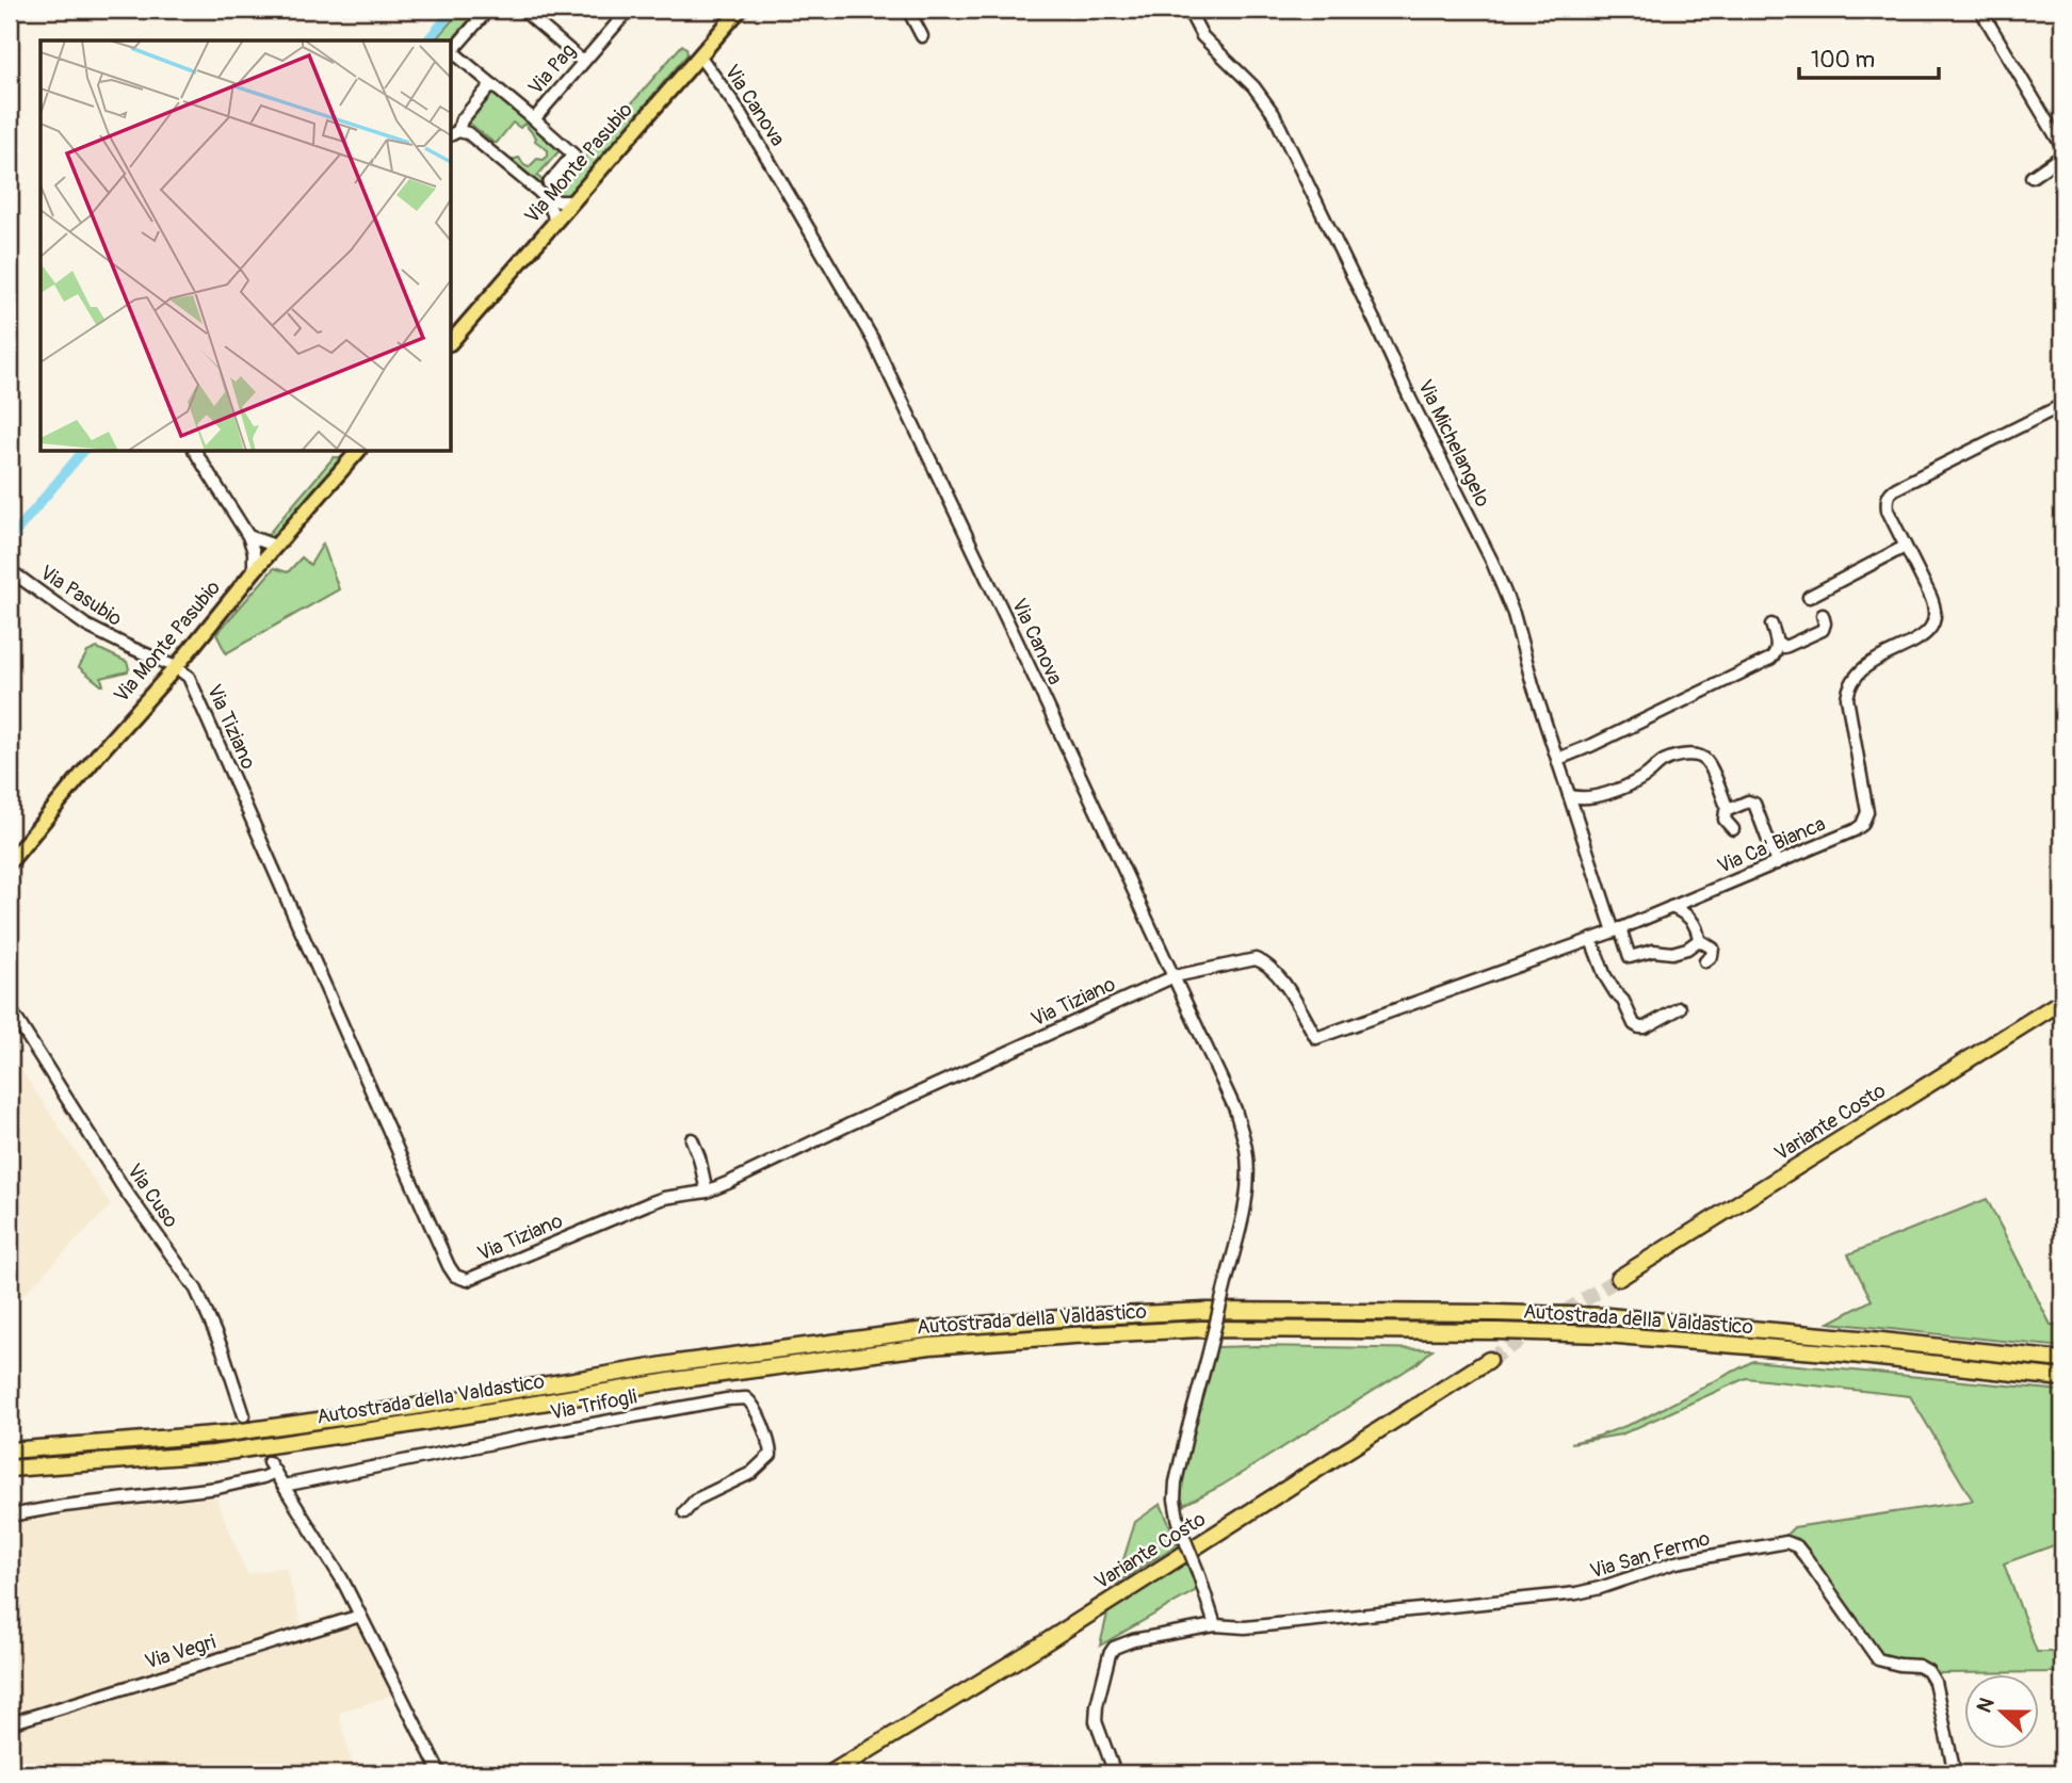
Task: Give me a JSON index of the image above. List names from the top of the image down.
{
  "streets": {
    "highway": ["Variante Costo", "Autostrada della Valdastico"],
    "main road": ["Via Monte Pasubio"],
    "street": [
      "Via Pag",
      "Via Canova",
      "Via Michelangelo",
      "Via Pasubio",
      "Via Tiziano",
      "Via Ca' Bianca",
      "Via Cuso",
      "Via Trifogli",
      "Via San Fermo",
      "Via Vegri"
    ]
  },
  "crossings": [
    ["Via Canova", "Via Monte Pasubio"],
    ["Via Canova", "Via Tiziano"],
    ["Via Canova", "Via Ca' Bianca"],
    ["Via Canova", "Via San Fermo"],
    ["Via Monte Pasubio", "Via Pasubio"],
    ["Via Monte Pasubio", "Via Tiziano"],
    ["Via Michelangelo", "Via Ca' Bianca"],
    ["Via Pasubio", "Via Tiziano"],
    ["Via Tiziano", "Via Ca' Bianca"]
  ],
  "scale_bar": "100 m",
  "north": "left"
}
